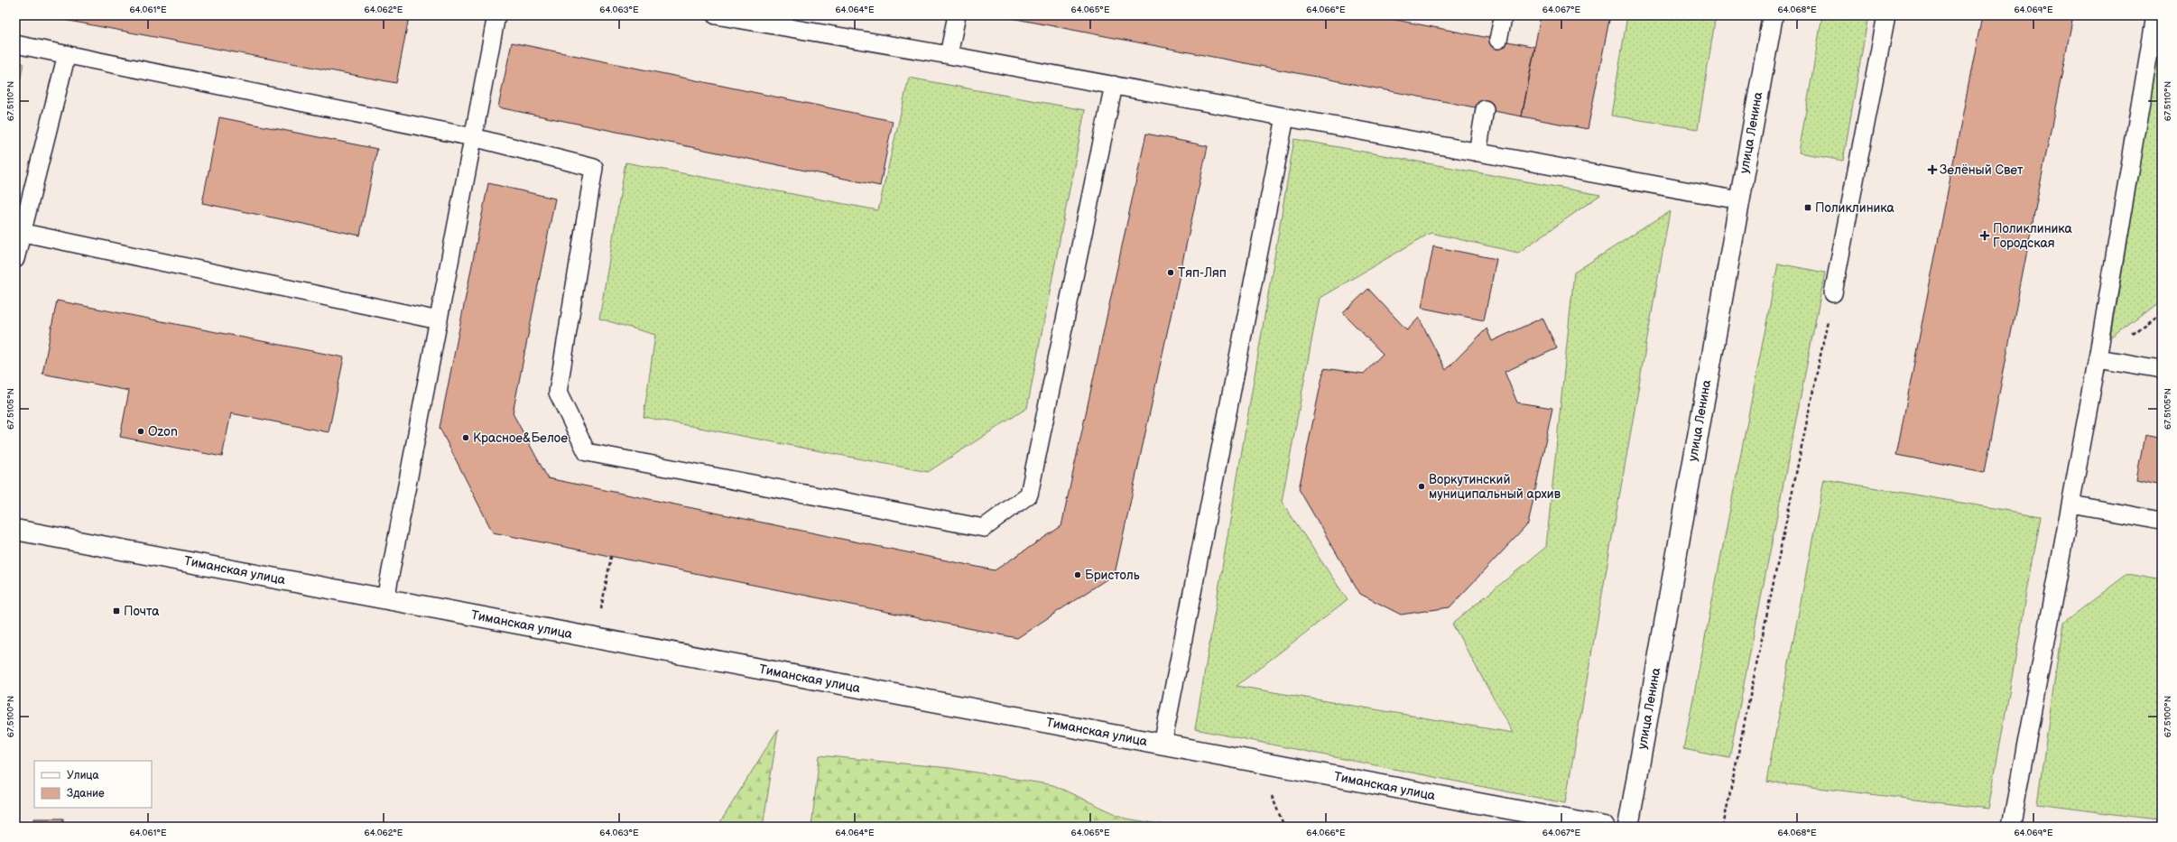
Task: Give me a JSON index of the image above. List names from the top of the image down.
{
  "streets": {
    "street": ["улица Ленина", "Тиманская улица"]
  },
  "places": {
    "health": ["Зелёный Свет", "Поликлиника Городская"],
    "transit": ["Поликлиника", "Почта"],
    "other": [
      "Тяп-Ляп",
      "Ozon",
      "Красное&Белое",
      "Воркутинский муниципальный архив",
      "Бристоль"
    ]
  },
  "legend": ["Улица", "Здание"],
  "coordinates": [
    "64.061°E",
    "64.062°E",
    "64.063°E",
    "64.064°E",
    "64.065°E",
    "64.066°E",
    "64.067°E",
    "64.068°E",
    "64.069°E",
    "67.5110°N",
    "67.5105°N",
    "67.5100°N"
  ]
}
